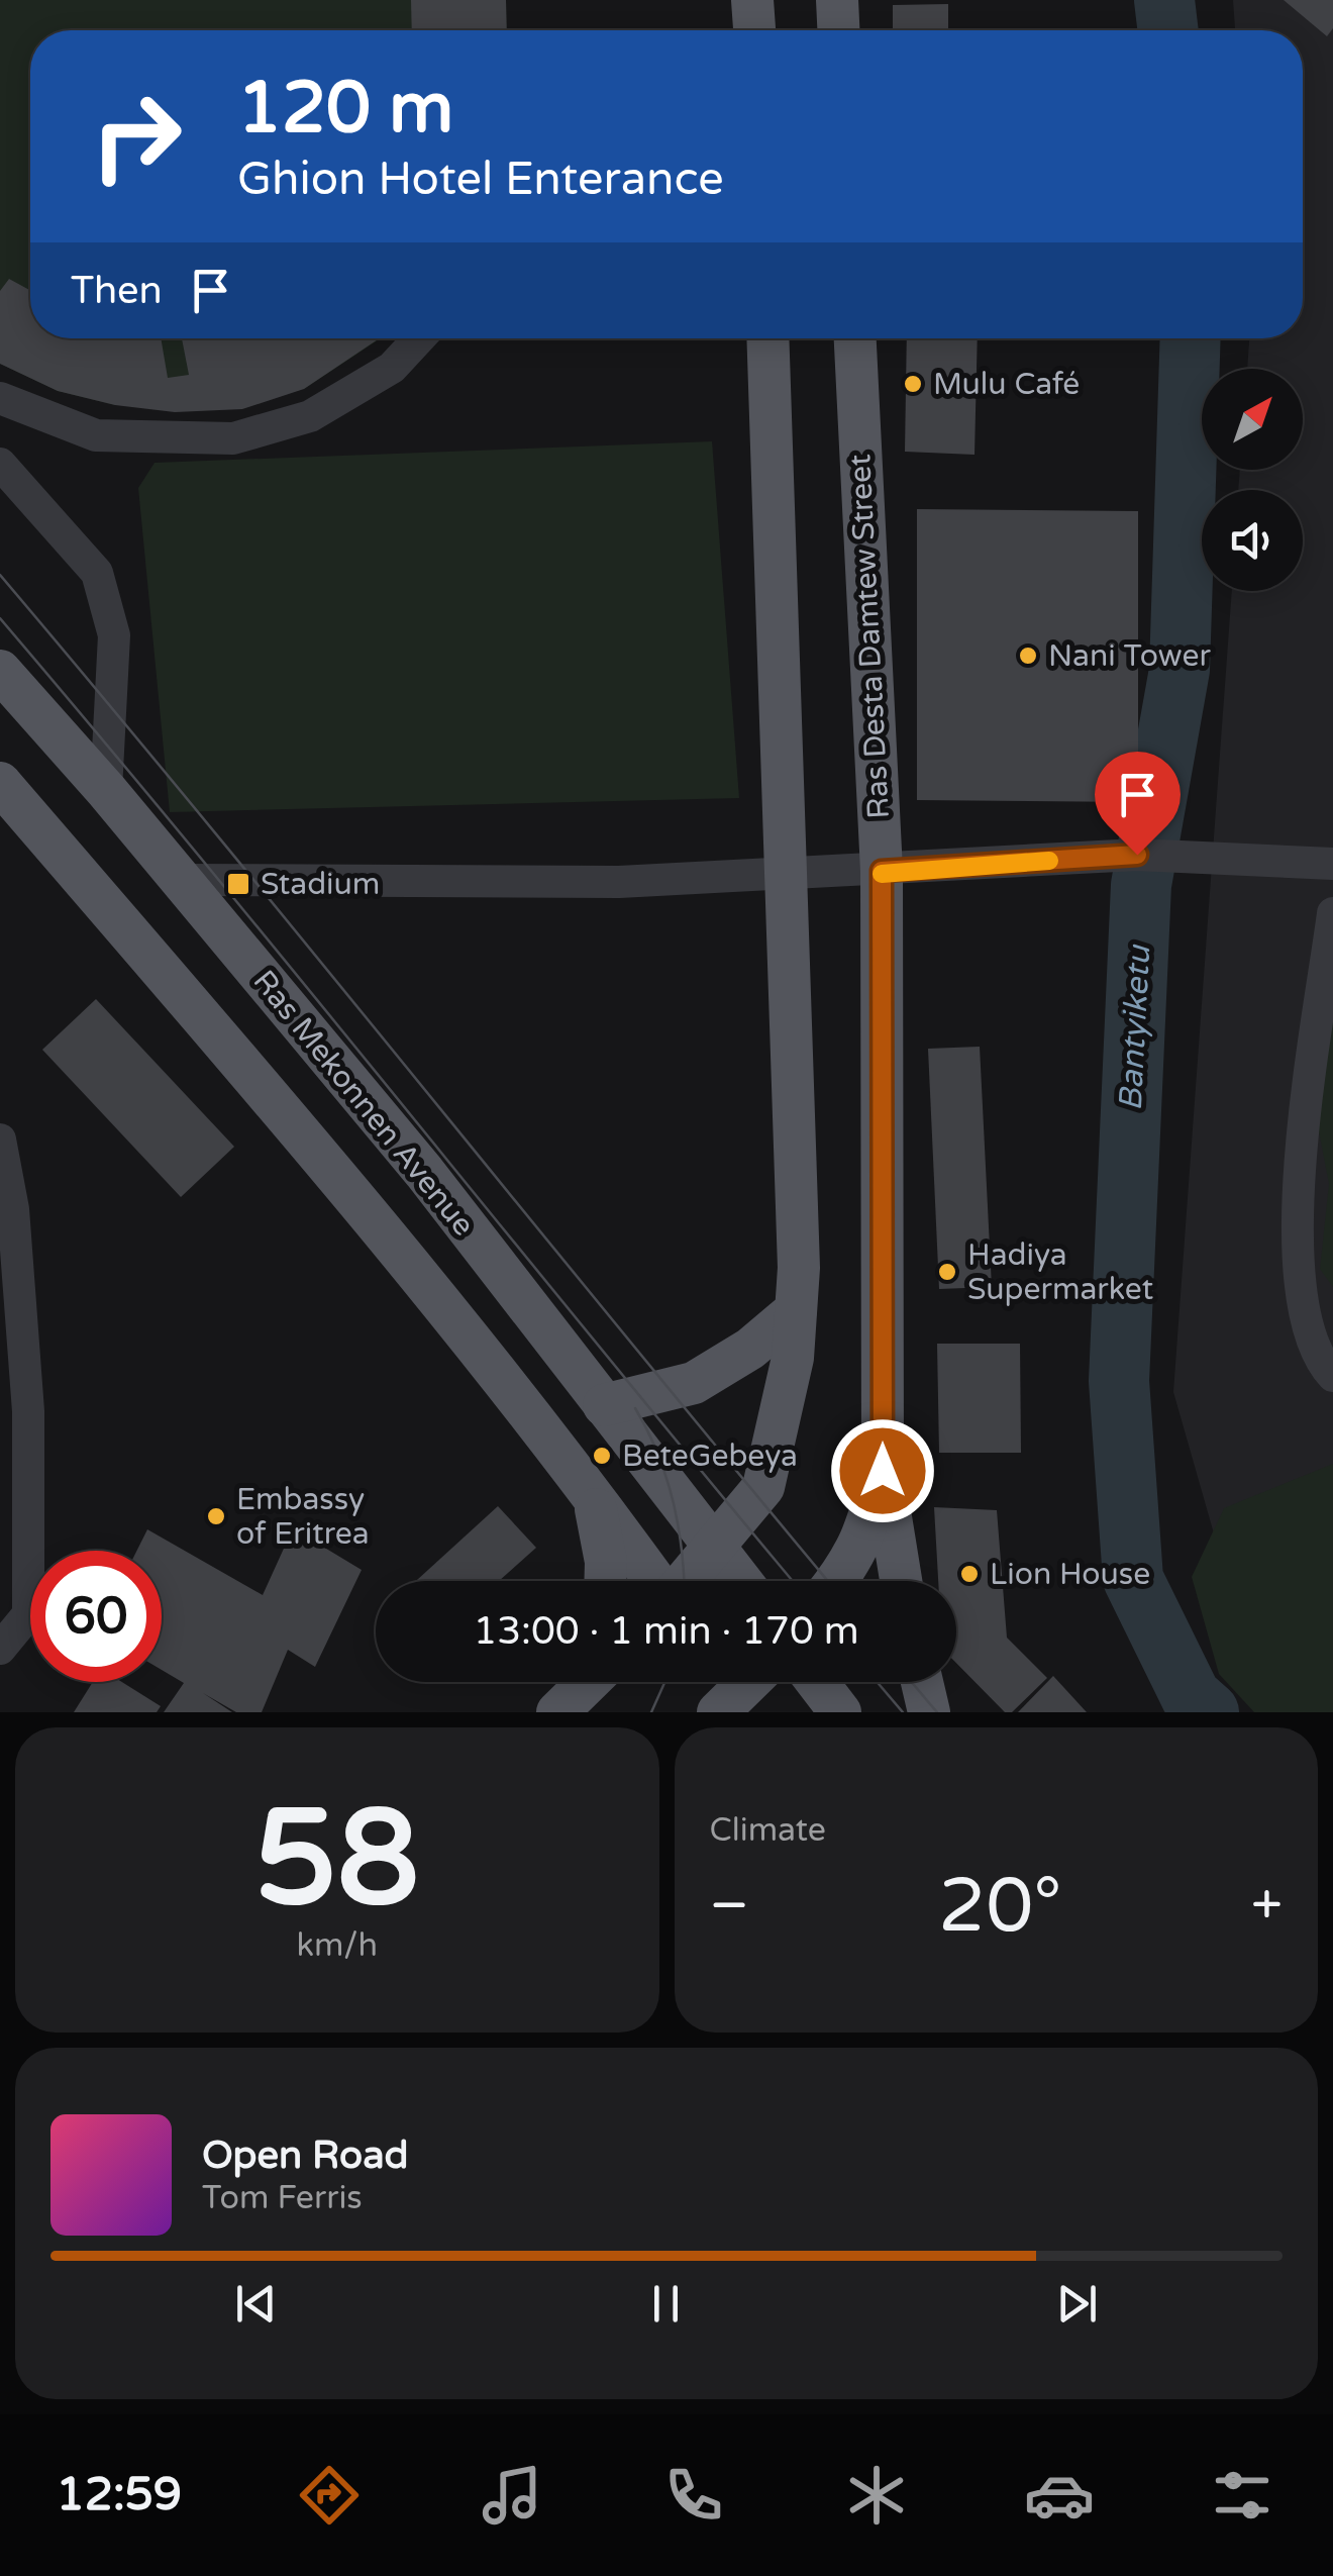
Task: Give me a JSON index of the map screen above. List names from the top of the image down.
{
  "streets": {
    "main road": ["Ras Desta Damtew Street", "Ras Mekonnen Avenue"]
  },
  "water": ["Bantyiketu"],
  "places": {
    "other": [
      "Mulu Café",
      "Nani Tower",
      "Hadiya Supermarket",
      "BeteGebeya",
      "Embassy of Eritrea",
      "Lion House"
    ],
    "transit": ["Stadium"]
  },
  "north": "top right",
  "page": {
    "turn": ["120 m", "Ghion Hotel Enterance"],
    "then": "Then",
    "limit": "60",
    "trip": "13:00 · 1 min · 170 m",
    "tile": [
      ["58", "km/h"],
      "Climate"
    ],
    "heat": ["−", "20°", "+"],
    "song": ["Open Road", "Tom Ferris"],
    "tabs": "12:59"
  }
}
